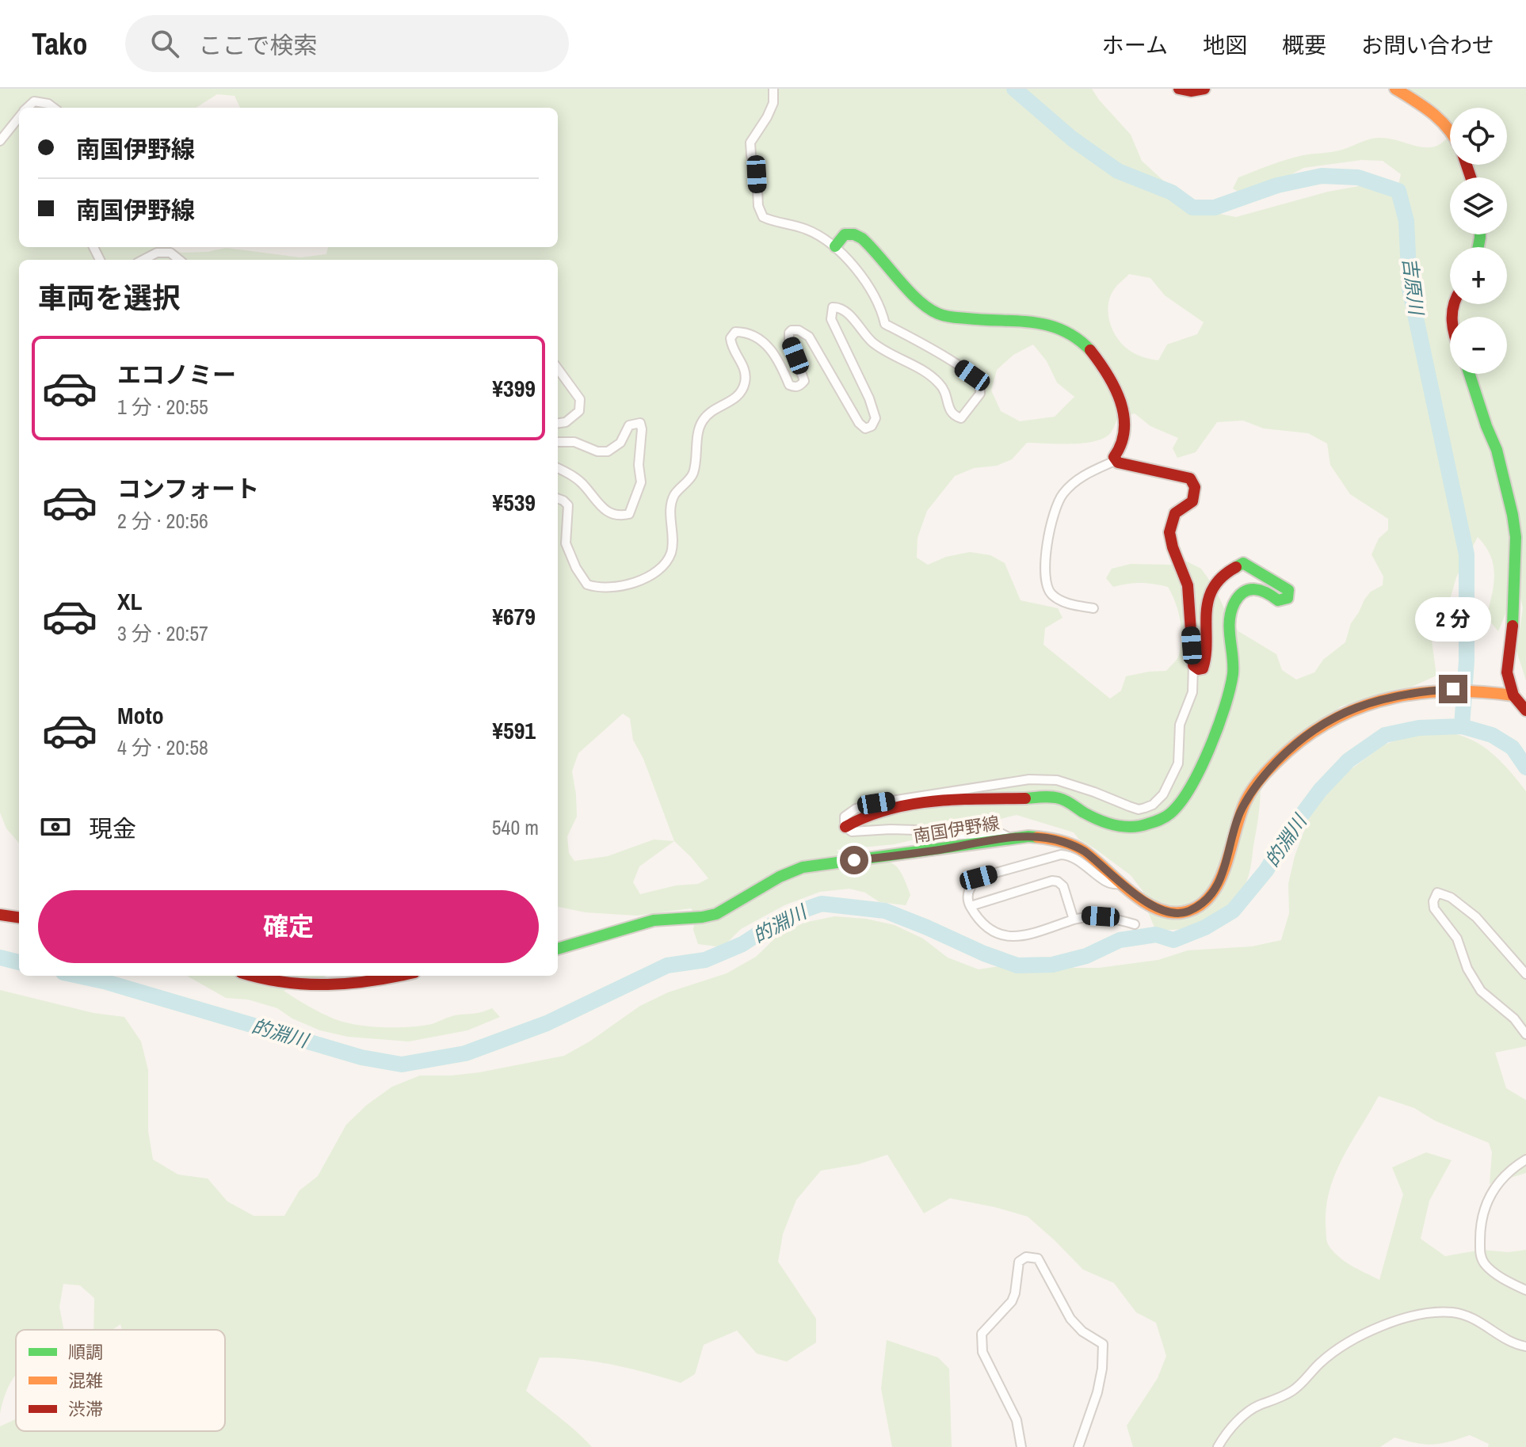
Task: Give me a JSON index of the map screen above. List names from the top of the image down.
{
  "streets": {
    "main road": ["南国伊野線"]
  },
  "water": ["吉原川", "的淵川"],
  "legend": ["順調", "混雑", "渋滞"],
  "page": {
    "header": "Tako",
    "search": "ここで検索",
    "nav": [
      "ホーム",
      "地図",
      "概要",
      "お問い合わせ"
    ],
    "map_buttons": ["+", "−"],
    "banner": ["南国伊野線", "南国伊野線"],
    "heading": "車両を選択",
    "list": [
      {
        "name": "エコノミー",
        "note": "1 分 · 20:55",
        "value": "¥399"
      },
      {
        "name": "コンフォート",
        "note": "2 分 · 20:56",
        "value": "¥539"
      },
      {
        "name": "XL",
        "note": "3 分 · 20:57",
        "value": "¥679"
      },
      {
        "name": "Moto",
        "note": "4 分 · 20:58",
        "value": "¥591"
      }
    ],
    "bubble": "2 分",
    "pay": ["現金", "540 m"],
    "buttons": "確定"
  }
}
